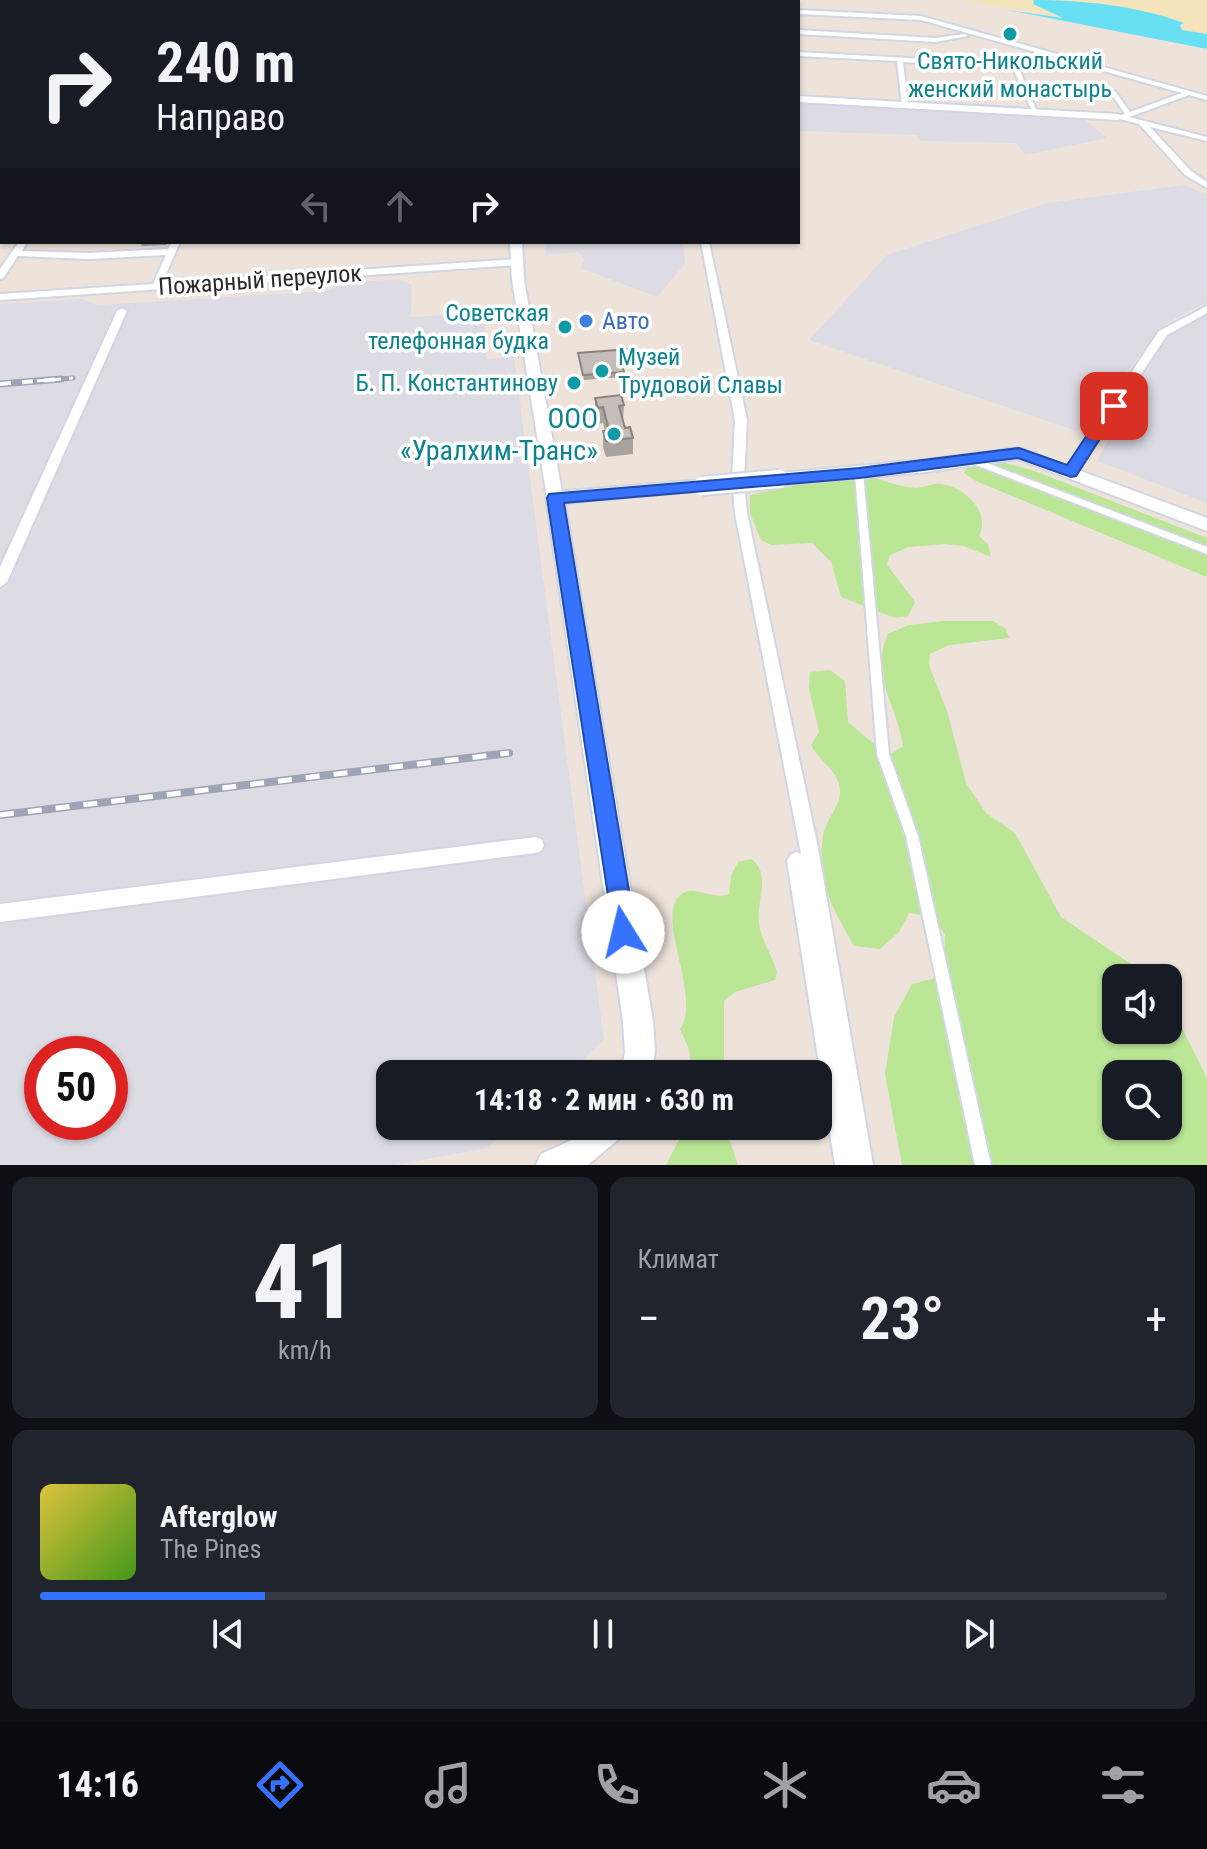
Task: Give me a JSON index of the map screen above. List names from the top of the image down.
{
  "streets": {
    "street": ["Пожарный переулок"]
  },
  "places": [
    "Свято-Никольский женский монастырь",
    "Авто",
    "Советская телефонная будка",
    "Музей Трудовой Славы",
    "Б. П. Константинову",
    "ООО «Уралхим-Транс»"
  ],
  "page": {
    "turn": ["240 m", "Направо"],
    "limit": "50",
    "trip": "14:18 · 2 мин · 630 m",
    "tile": [
      ["41", "km/h"],
      "Климат"
    ],
    "heat": ["−", "23°", "+"],
    "song": ["Afterglow", "The Pines"],
    "tabs": "14:16"
  }
}
